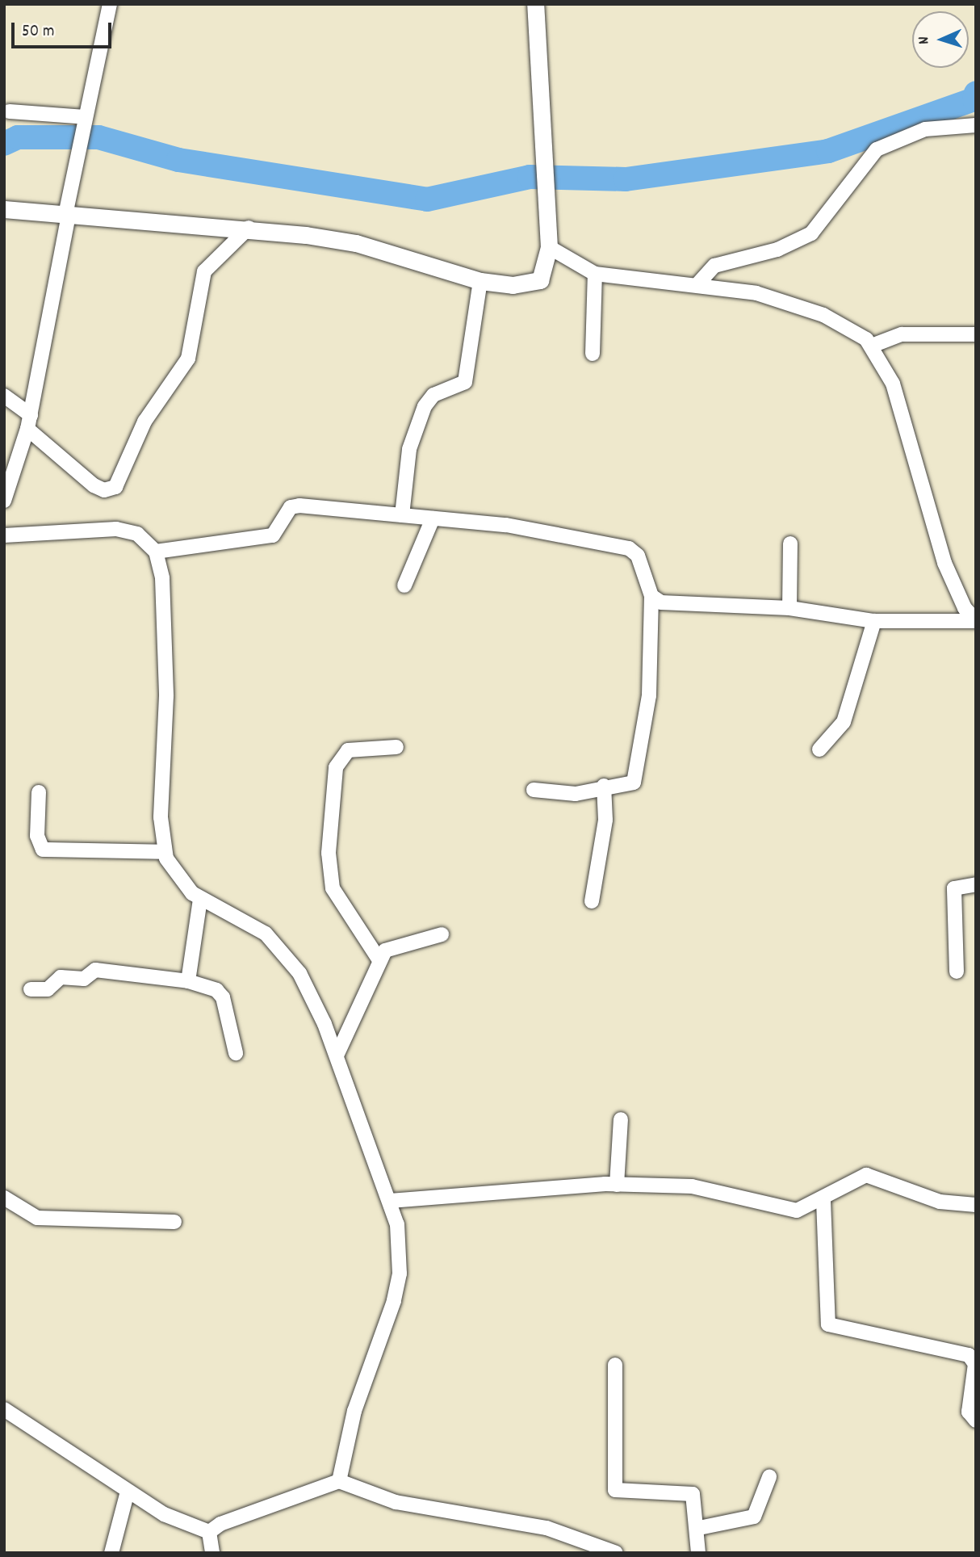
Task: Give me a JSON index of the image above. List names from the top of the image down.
{
  "scale_bar": "50 m",
  "north": "left"
}
